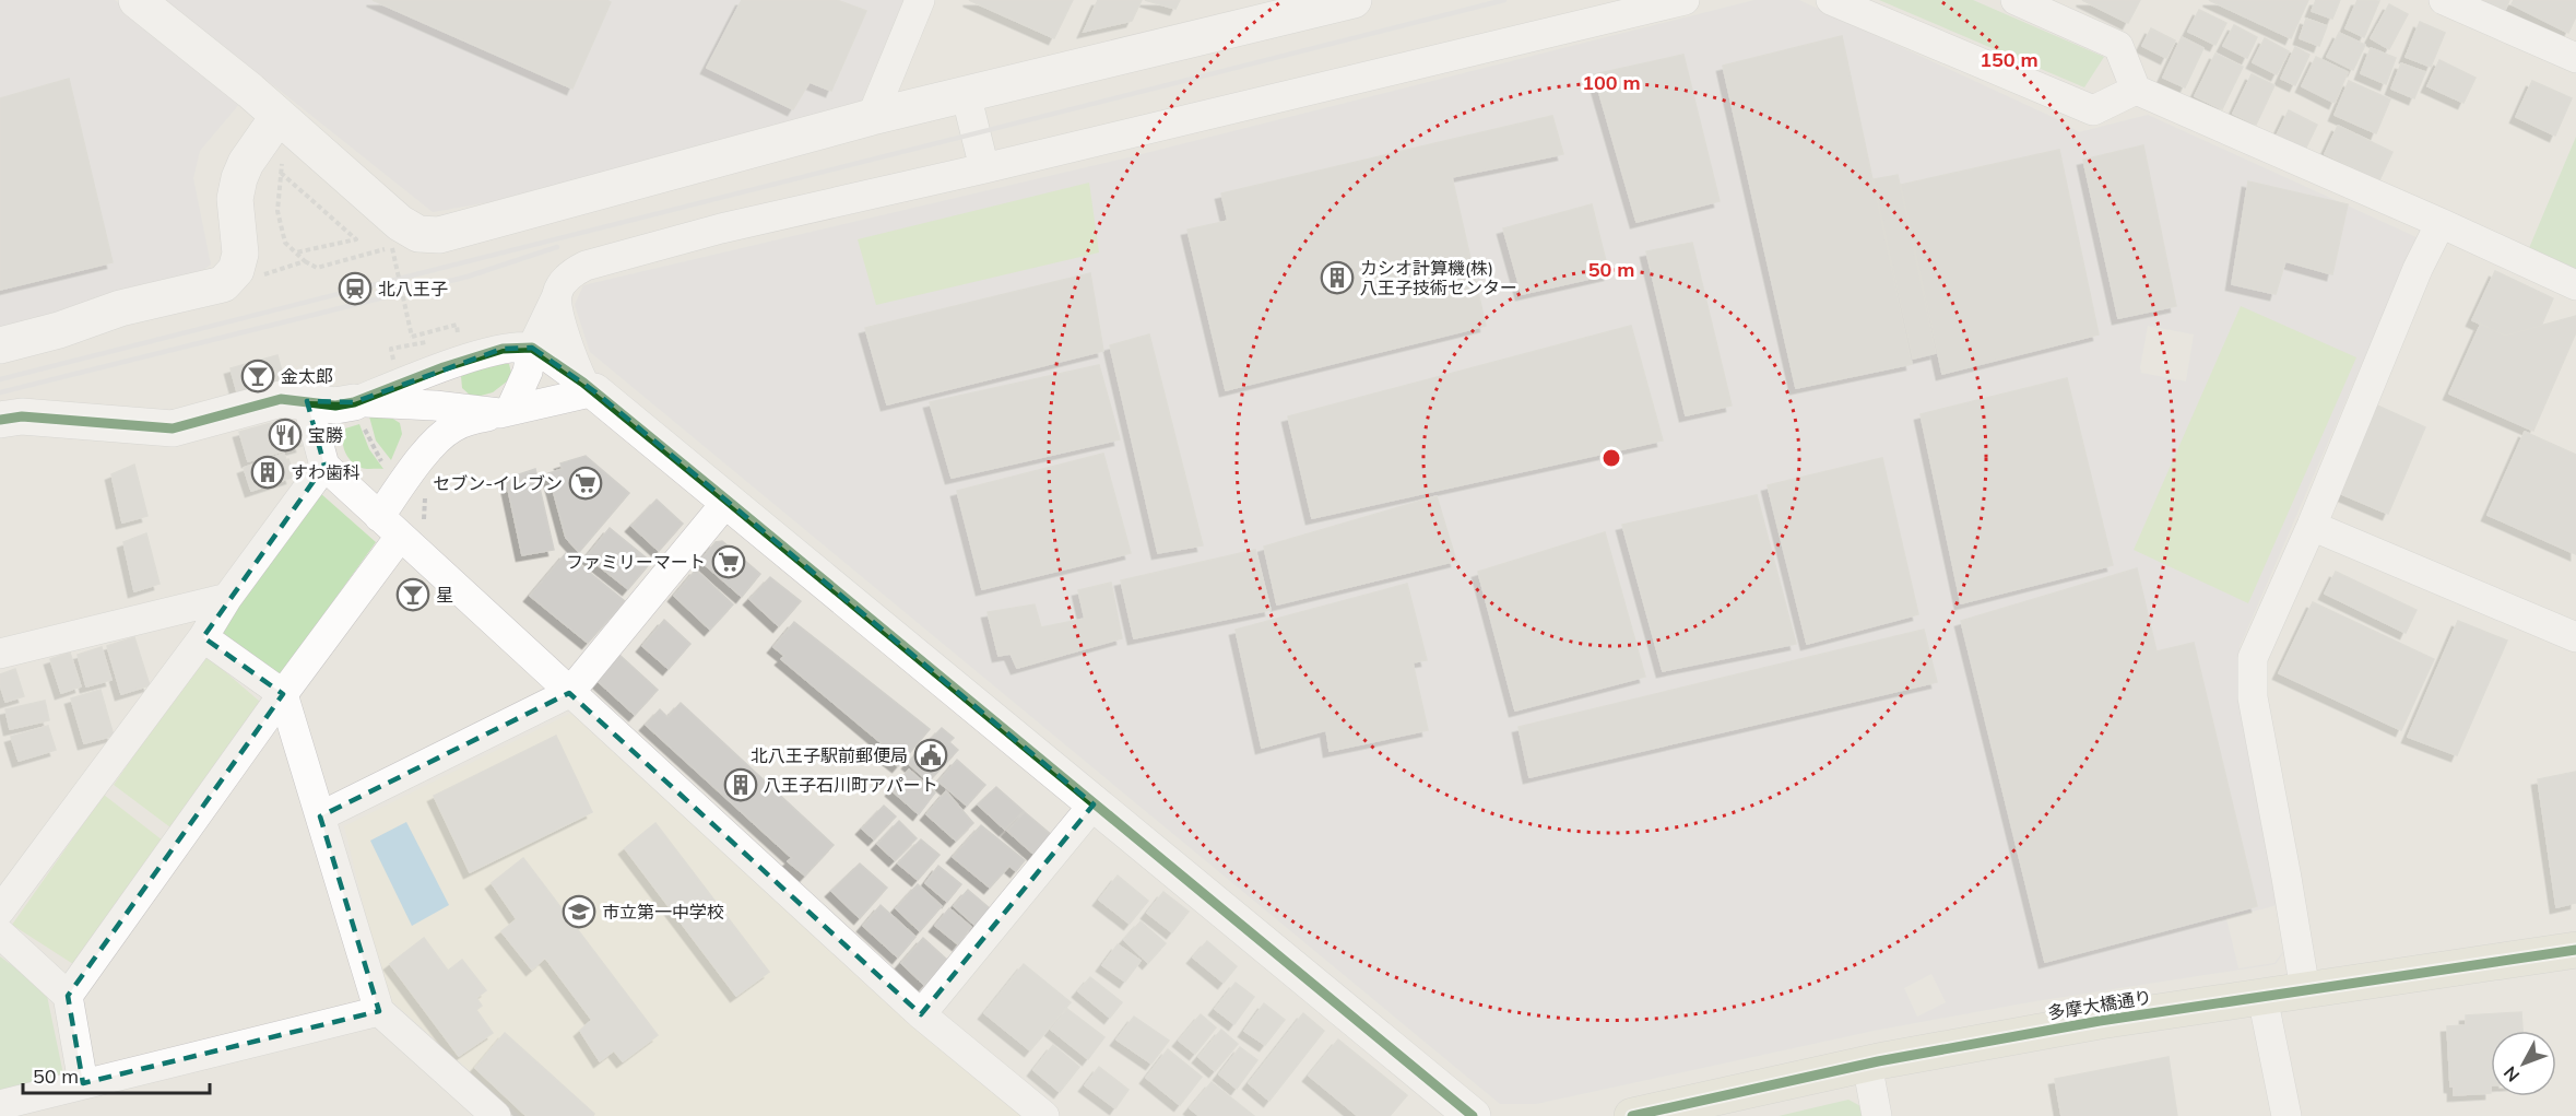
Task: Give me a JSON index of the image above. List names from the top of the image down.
{
  "streets": {
    "main road": ["多摩大橋通り"]
  },
  "places": {
    "building": ["カシオ計算機(株) 八王子技術センター", "すわ歯科", "八王子石川町アパート"],
    "station": ["北八王子"],
    "bar": ["金太郎", "星"],
    "restaurant": ["宝勝"],
    "supermarket": ["セブン-イレブン", "ファミリーマート"],
    "public building": ["北八王子駅前郵便局"],
    "school or university": ["市立第一中学校"]
  },
  "scale_bar": "50 m",
  "north": "bottom left",
  "rings": ["150 m", "100 m", "50 m"]
}
